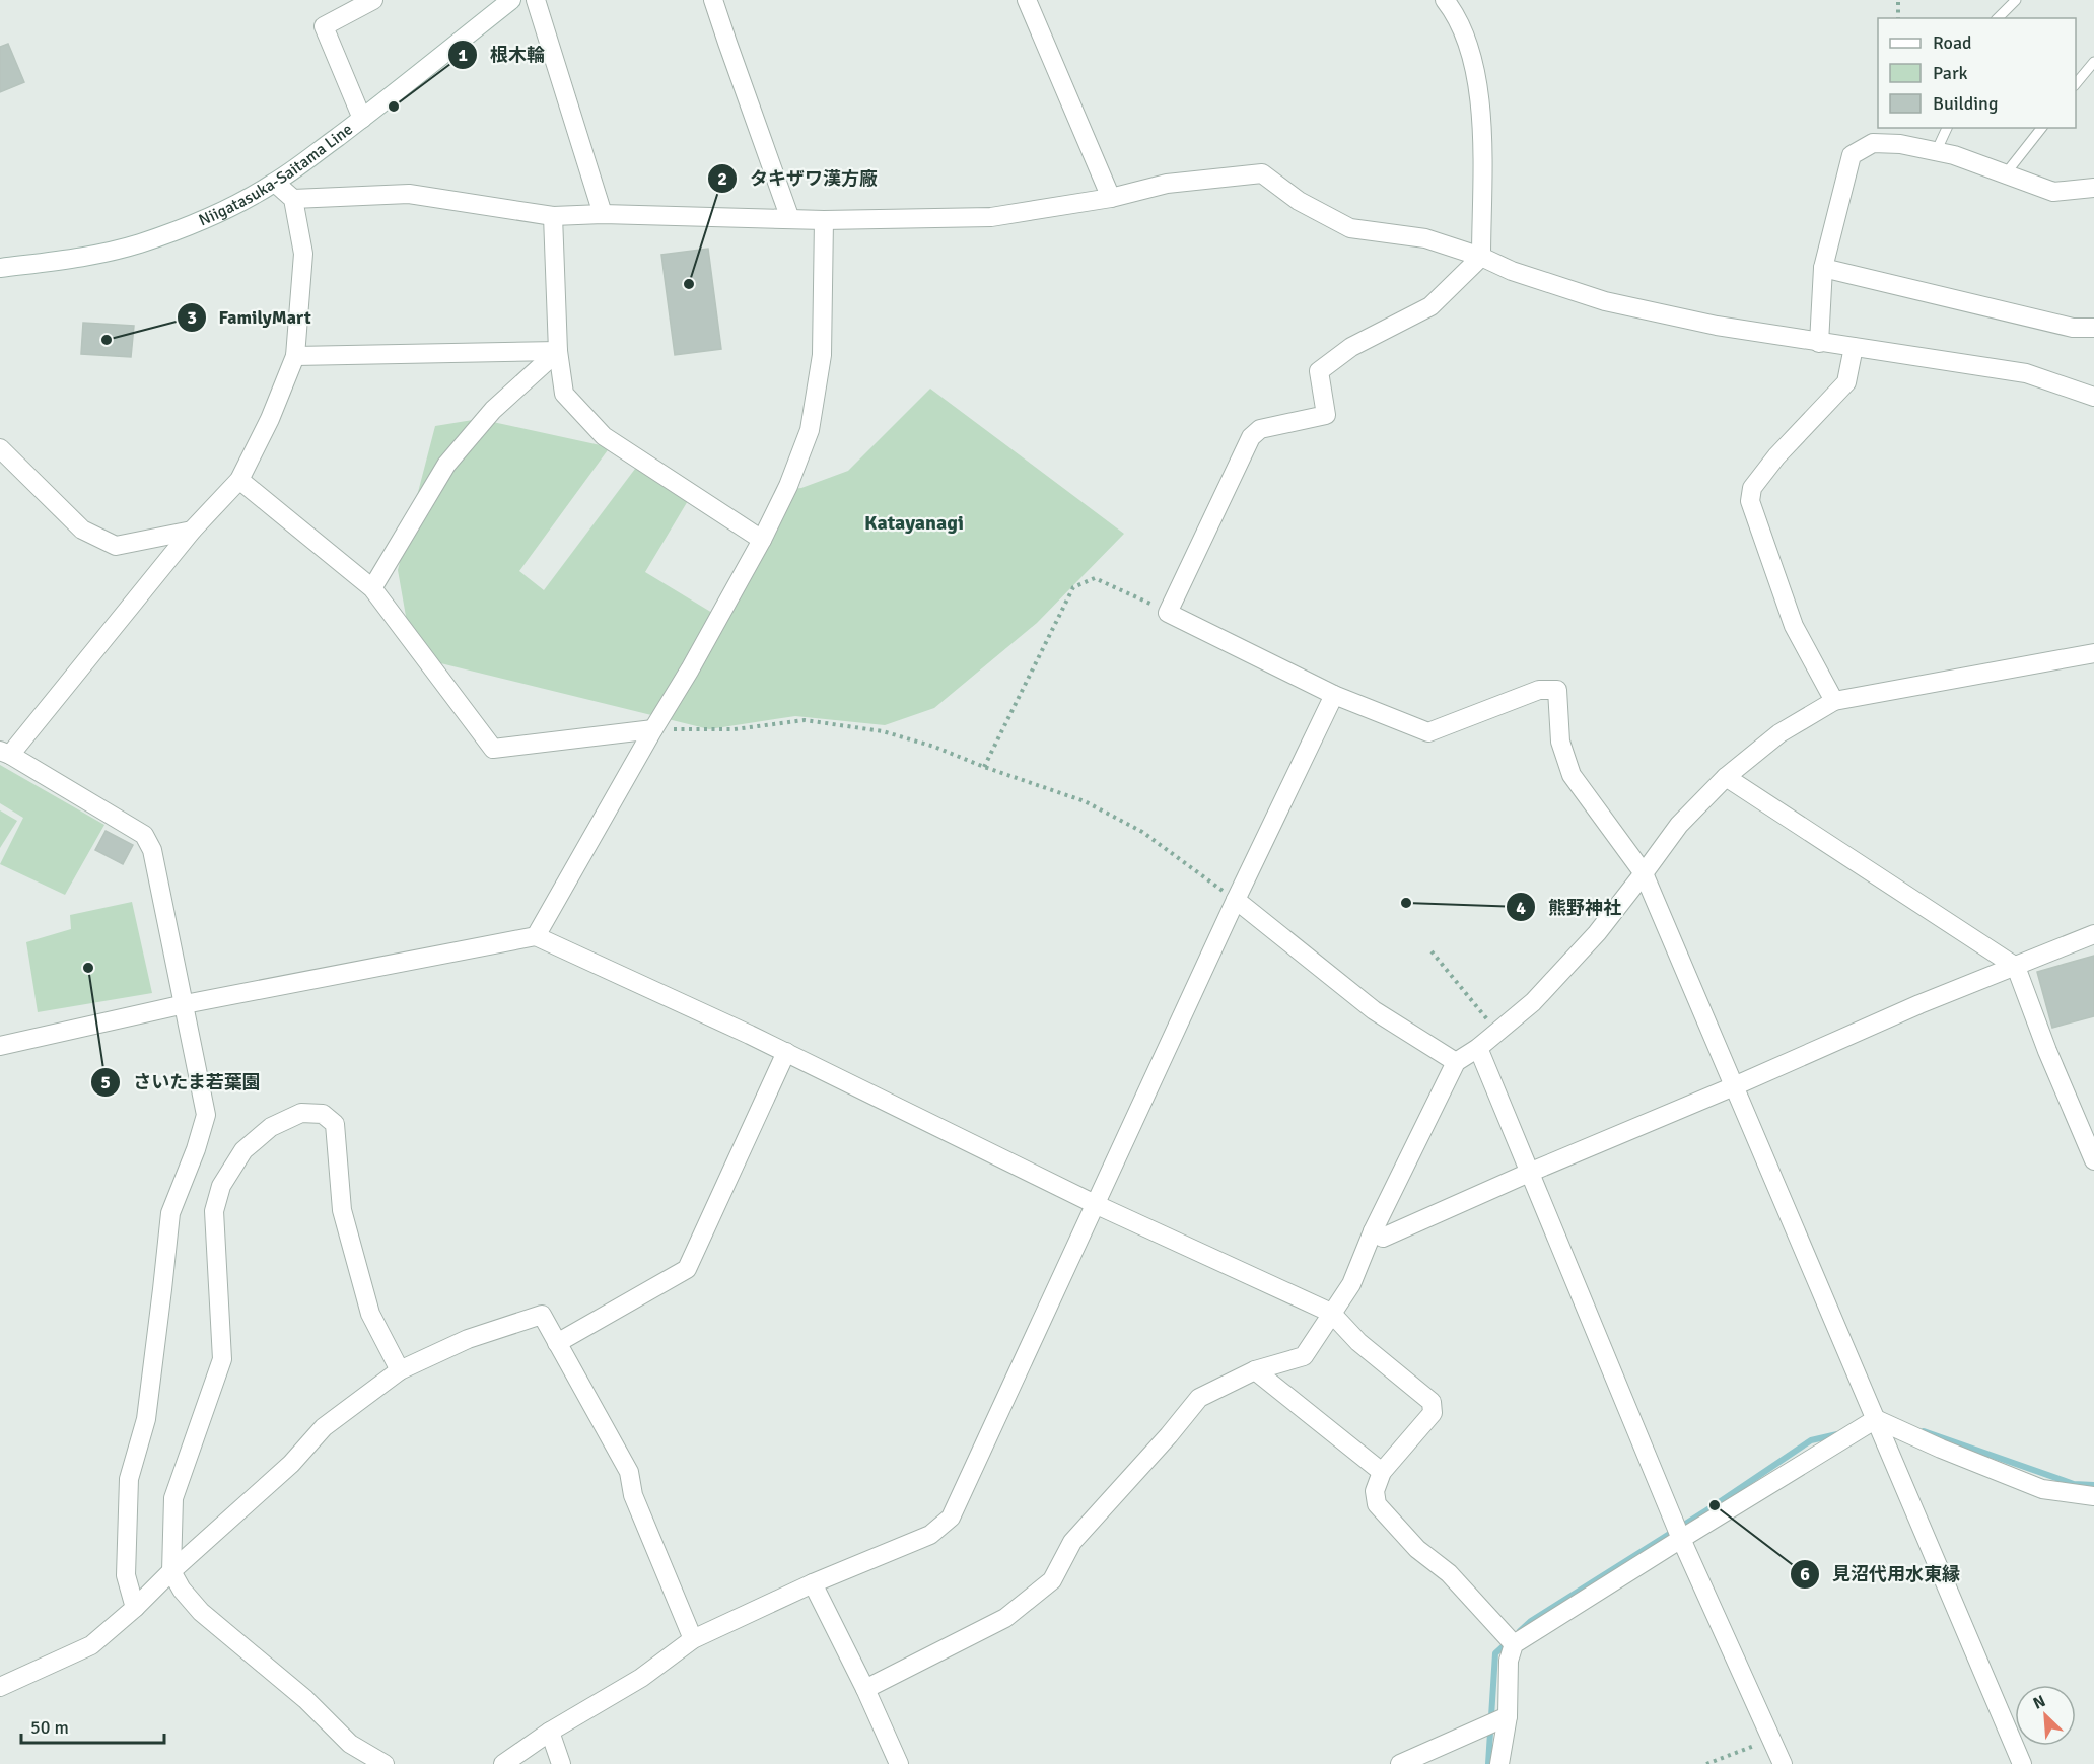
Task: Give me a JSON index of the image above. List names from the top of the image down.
{
  "streets": {
    "street": ["Niigatasuka-Saitama Line"]
  },
  "districts": ["Katayanagi"],
  "places": [
    "根木輪",
    "タキザワ漢方廠",
    "FamilyMart",
    "熊野神社",
    "さいたま若葉園",
    "見沼代用水東縁"
  ],
  "legend": ["Road", "Park", "Building"],
  "scale_bar": "50 m",
  "north": "top left"
}
